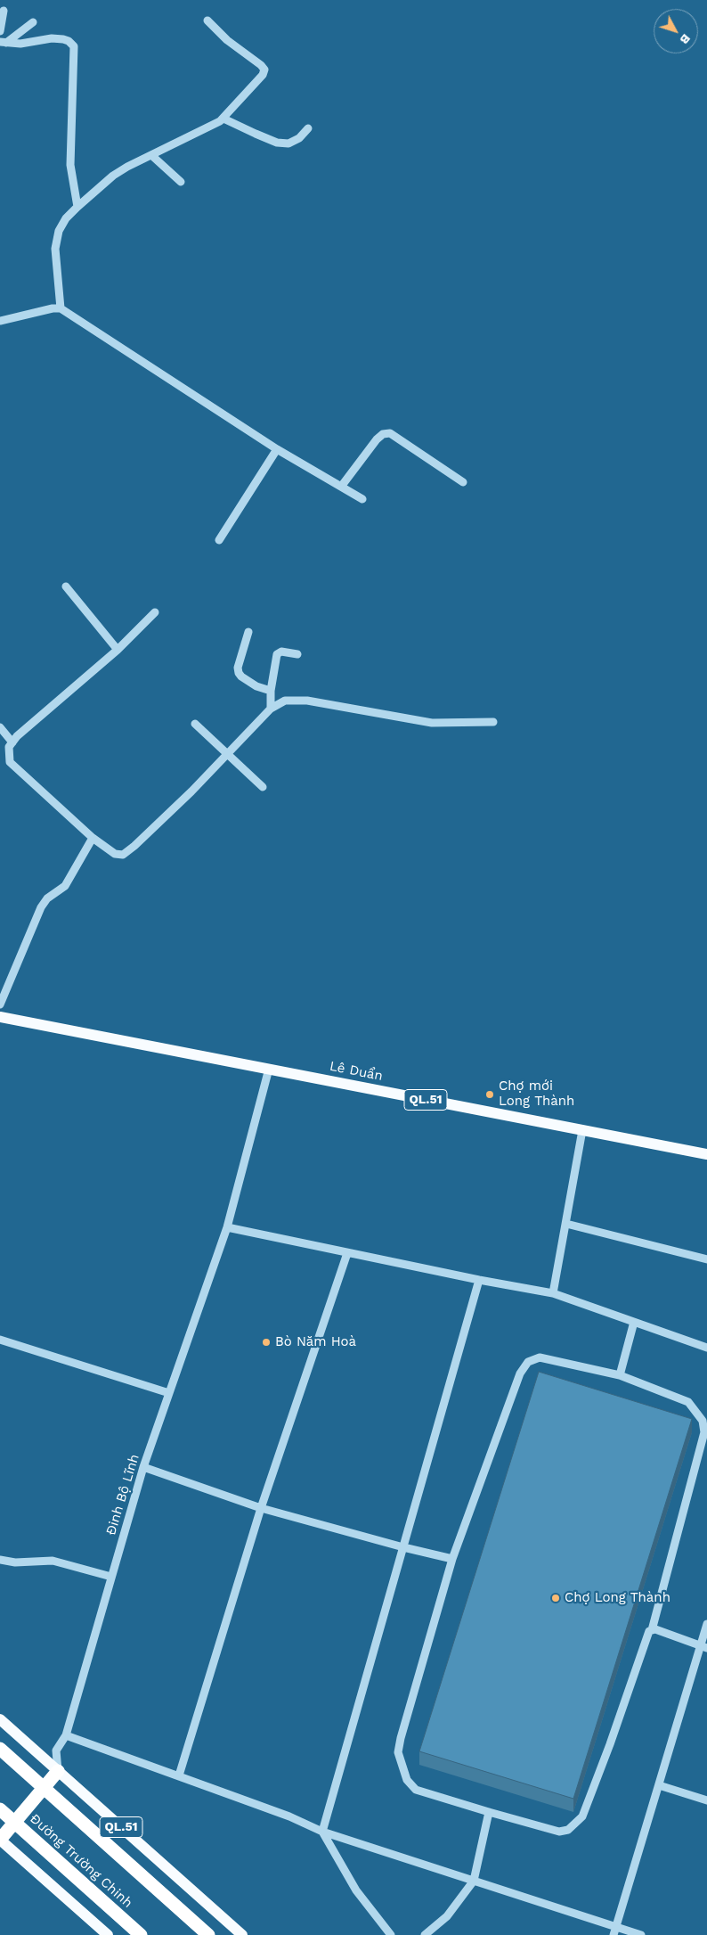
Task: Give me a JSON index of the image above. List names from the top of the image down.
{
  "streets": {
    "highway": ["QL.51", "Đường Trường Chinh"],
    "main road": ["Lê Duẩn"],
    "street": ["Đinh Bộ Lĩnh"]
  },
  "crossings": [
    ["Lê Duẩn", "Đinh Bộ Lĩnh"],
    ["QL.51", "Đinh Bộ Lĩnh"]
  ],
  "places": ["Chợ mới Long Thành", "Bò Năm Hoà", "Chợ Long Thành"],
  "north": "bottom right"
}
